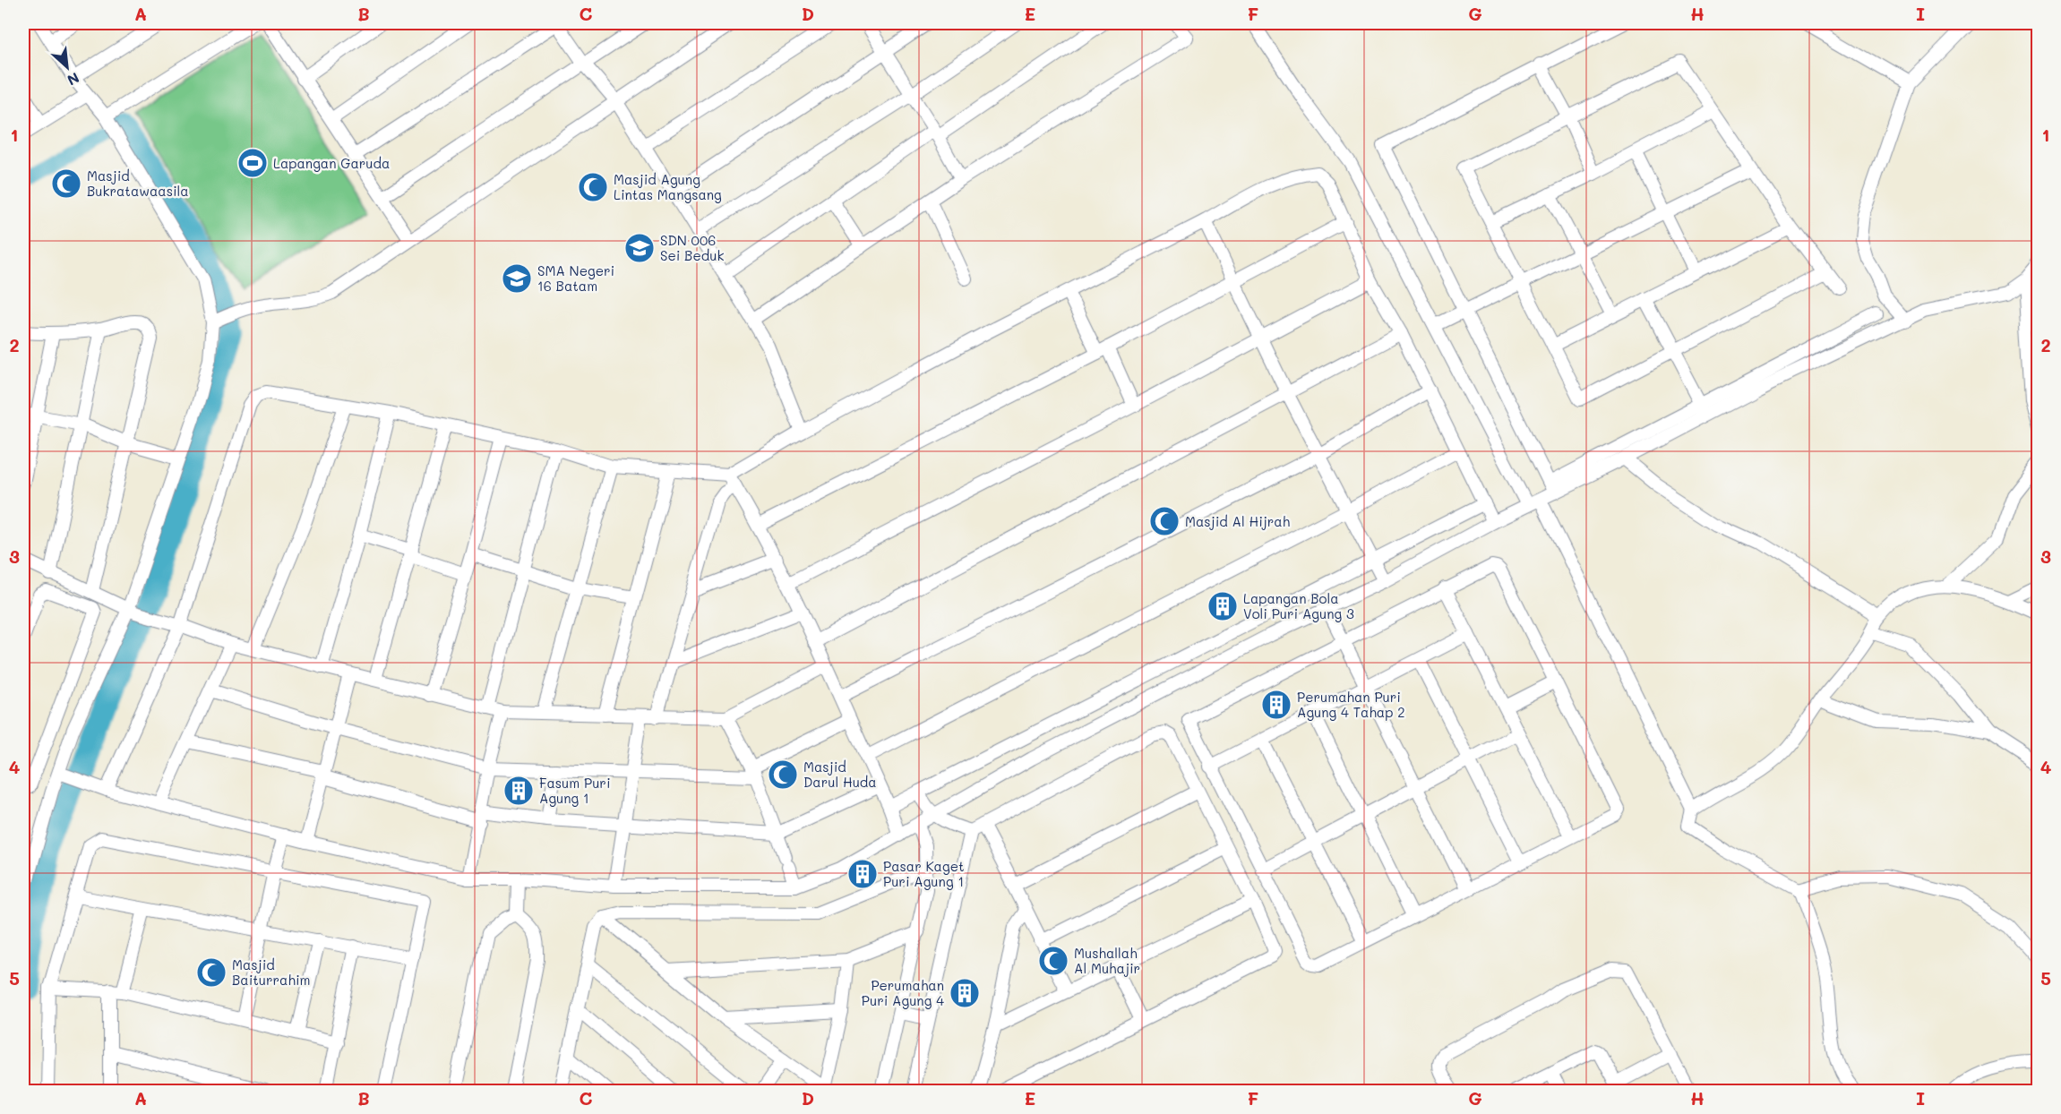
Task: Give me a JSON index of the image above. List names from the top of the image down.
{
  "places": {
    "sports": ["Lapangan Garuda"],
    "mosque": [
      "Masjid Bukratawaasila",
      "Masjid Agung Lintas Mangsang",
      "Masjid Al Hijrah",
      "Masjid Darul Huda",
      "Mushallah Al Muhajir",
      "Masjid Baiturrahim"
    ],
    "school or university": ["SDN 006 Sei Beduk", "SMA Negeri 16 Batam"],
    "building": [
      "Lapangan Bola Voli Puri Agung 3",
      "Perumahan Puri Agung 4 Tahap 2",
      "Fasum Puri Agung 1",
      "Pasar Kaget Puri Agung 1",
      "Perumahan Puri Agung 4"
    ]
  },
  "north": "bottom right",
  "grid": {
    "columns": [
      "A",
      "B",
      "C",
      "D",
      "E",
      "F",
      "G",
      "H",
      "I"
    ],
    "rows": [
      "1",
      "2",
      "3",
      "4",
      "5"
    ]
  }
}
